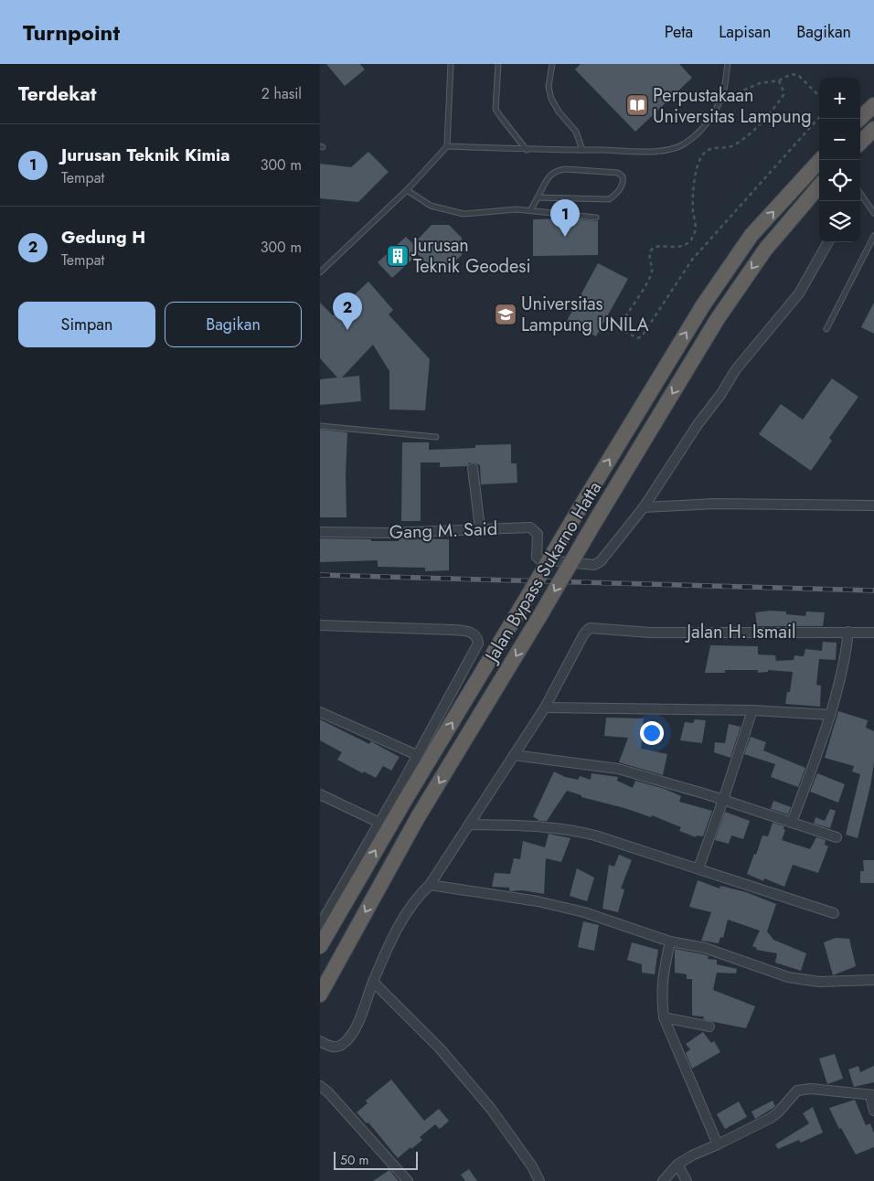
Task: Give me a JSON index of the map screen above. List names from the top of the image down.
{
  "streets": {
    "highway": ["Jalan Bypass Sukarno Hatta"],
    "street": ["Gang M. Said", "Jalan H. Ismail"]
  },
  "places": {
    "library": ["Perpustakaan Universitas Lampung"],
    "building": ["Jurusan Teknik Geodesi"],
    "school or university": ["Universitas Lampung UNILA"]
  },
  "scale_bar": "50 m",
  "page": {
    "header": "Turnpoint",
    "nav": ["Peta", "Lapisan", "Bagikan"],
    "heading": ["Terdekat", "2 hasil"],
    "map_buttons": ["+", "−"],
    "list": [
      {
        "mark": "1",
        "name": "Jurusan Teknik Kimia",
        "note": "Tempat",
        "value": "300 m"
      },
      {
        "mark": "2",
        "name": "Gedung H",
        "note": "Tempat",
        "value": "300 m"
      }
    ],
    "pins": ["1", "2"],
    "buttons": ["Simpan", "Bagikan"],
    "scale": "50 m"
  }
}
